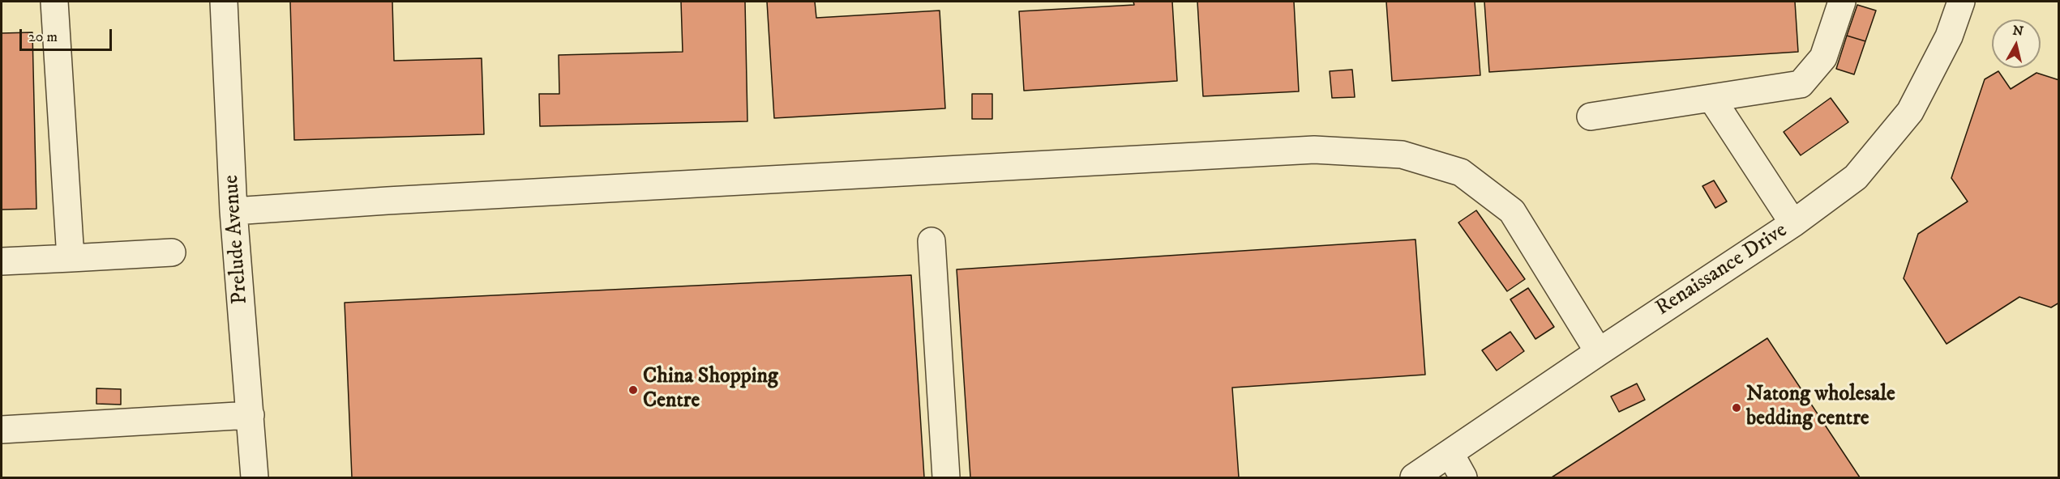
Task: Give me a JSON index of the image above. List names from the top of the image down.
{
  "streets": {
    "street": ["Prelude Avenue", "Renaissance Drive"]
  },
  "places": ["China Shopping Centre", "Natong wholesale bedding centre"],
  "scale_bar": "20 m",
  "north": "top"
}
